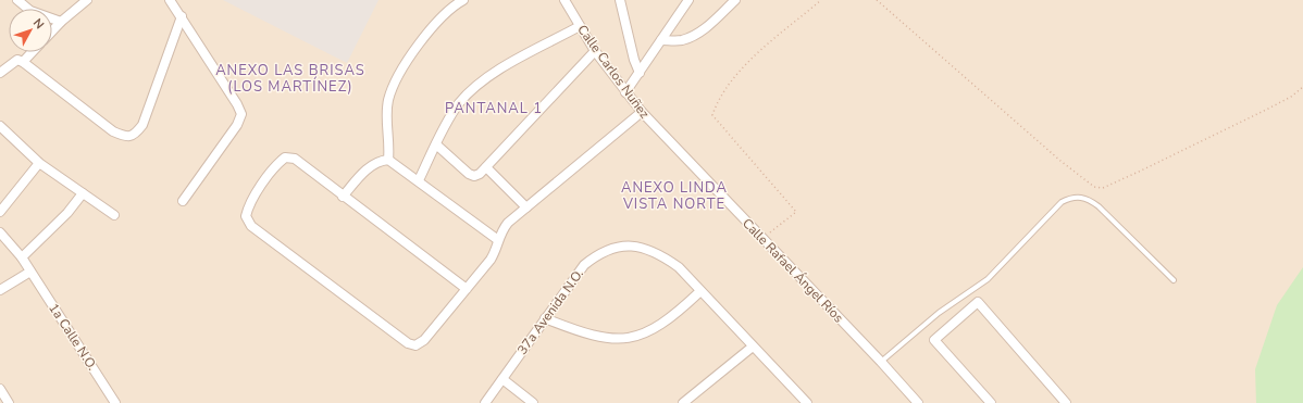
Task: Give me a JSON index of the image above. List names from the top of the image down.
{
  "streets": {
    "street": [
      "Calle Carlos Nuñez",
      "Calle Rafael Ángel Ríos",
      "37a Avenida N.O.",
      "1a Calle N.O."
    ]
  },
  "crossings": [
    ["Calle Carlos Nuñez", "Calle Rafael Ángel Ríos"]
  ],
  "districts": ["ANEXO LAS BRISAS (LOS MARTÍNEZ)", "PANTANAL 1", "ANEXO LINDA VISTA NORTE"],
  "north": "top right"
}
